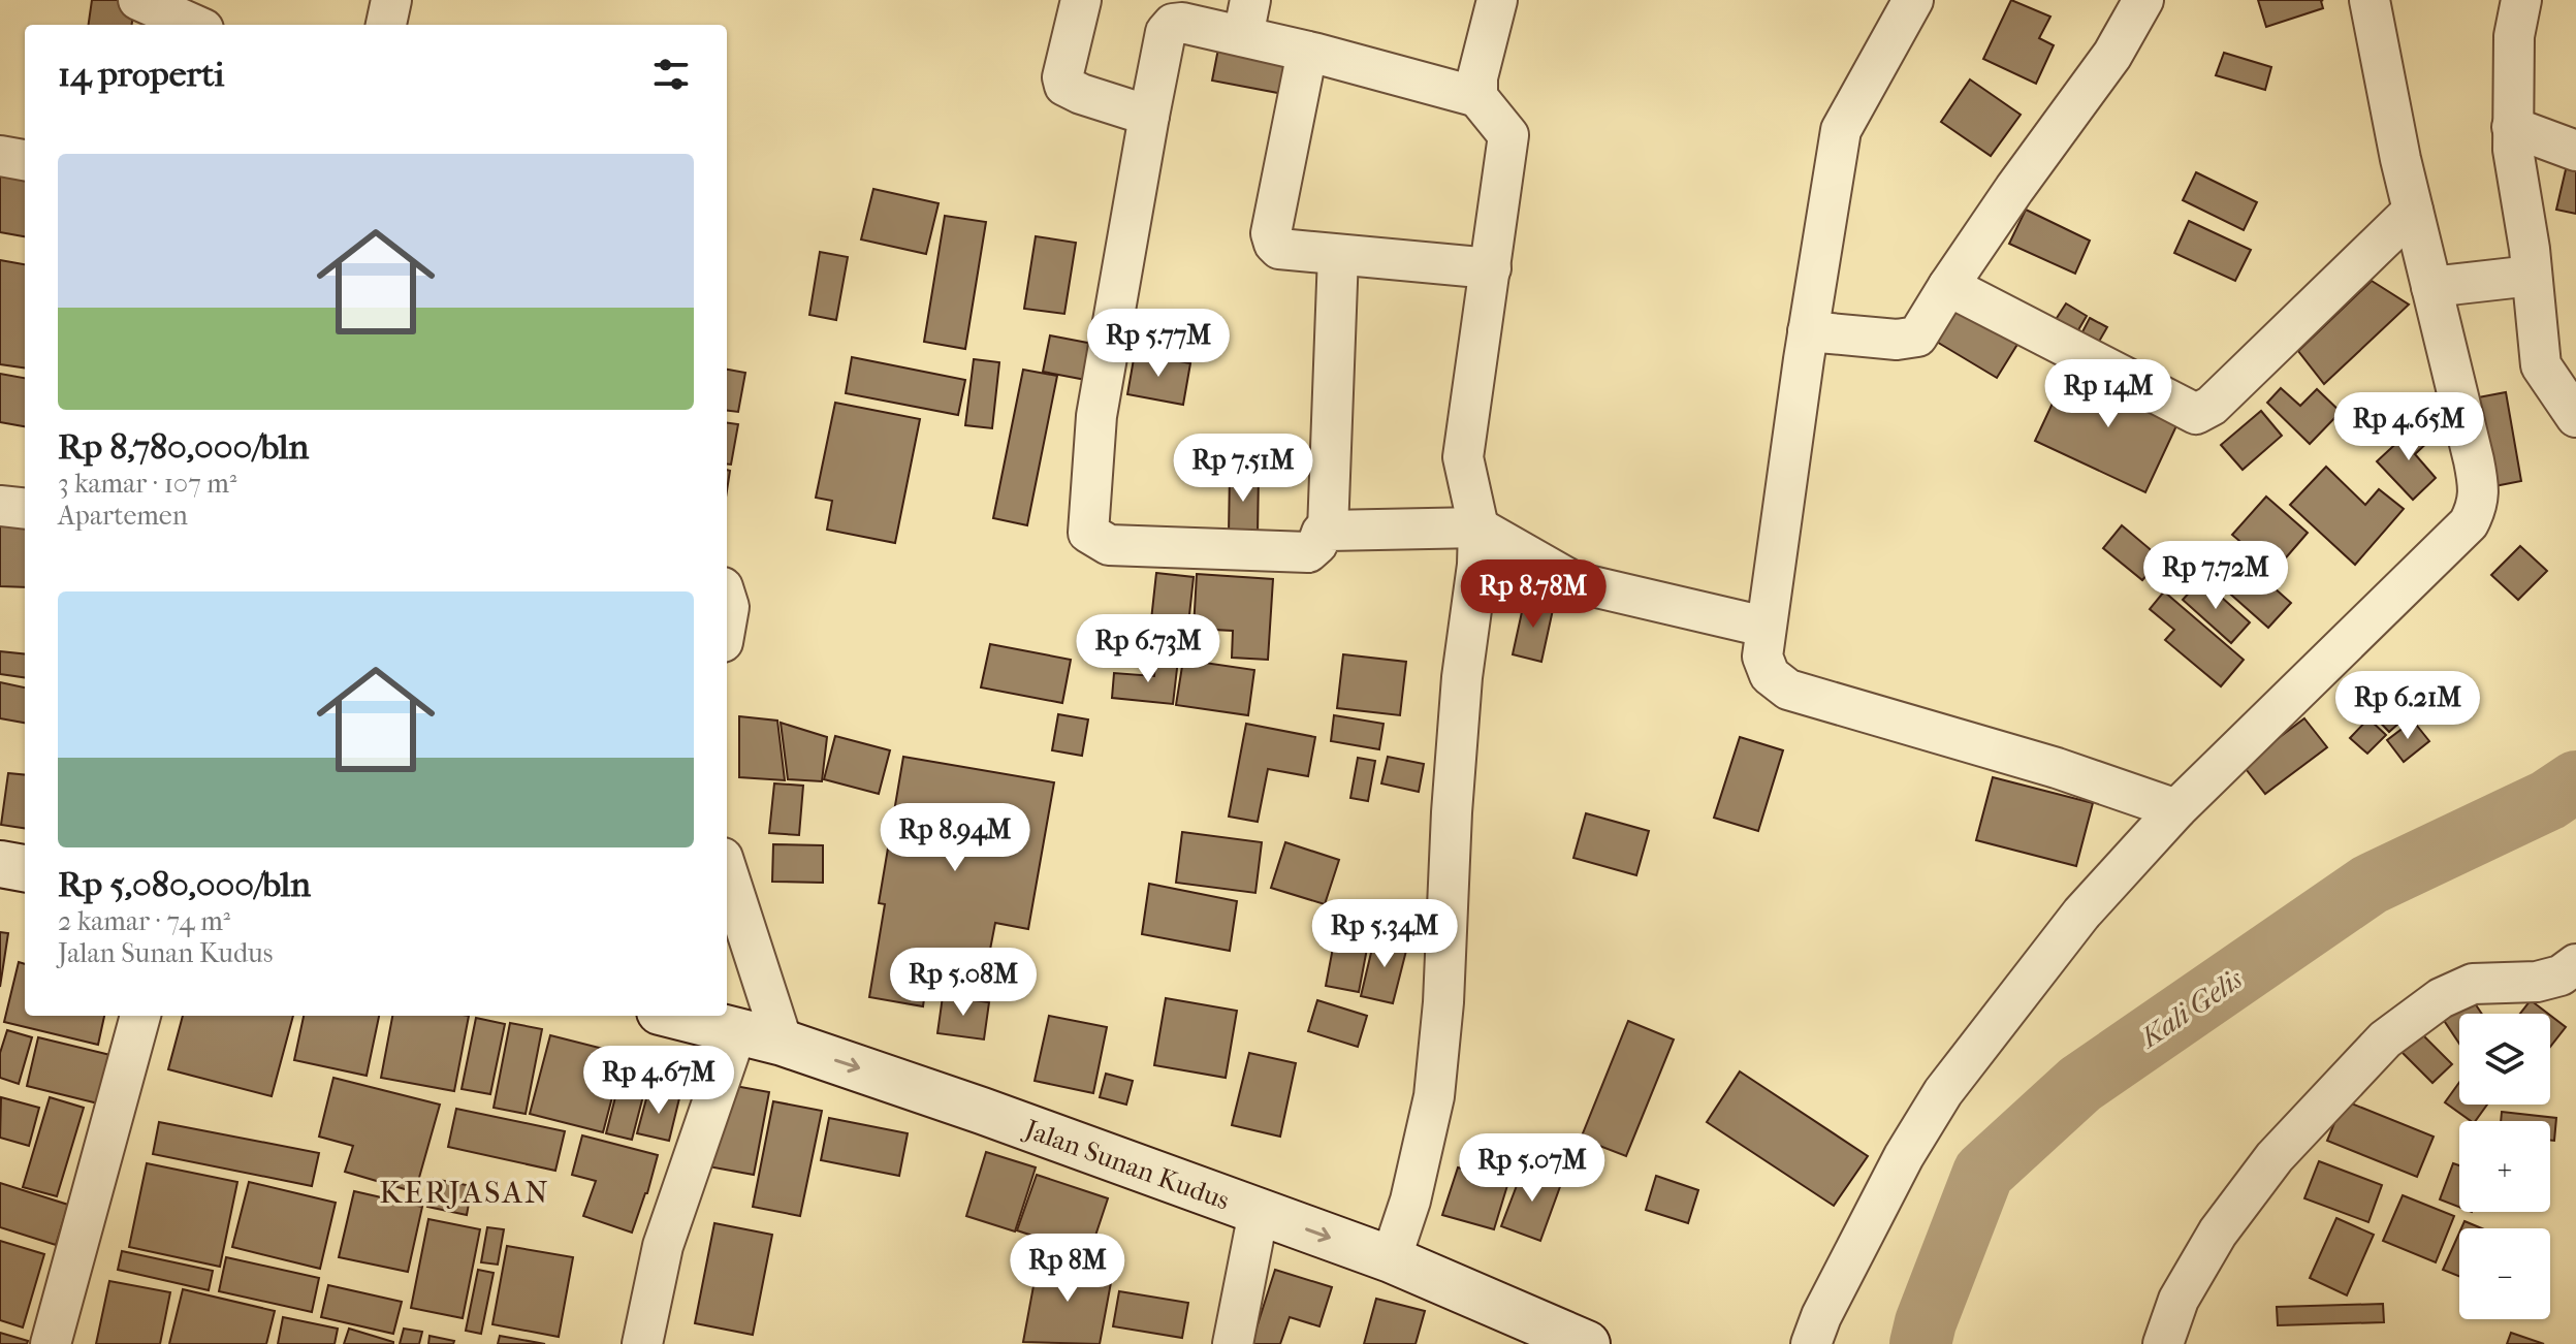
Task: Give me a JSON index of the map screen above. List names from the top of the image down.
{
  "streets": {
    "main road": ["Jalan Sunan Kudus"]
  },
  "one_way": ["Jalan Sunan Kudus"],
  "districts": ["KERJASAN"],
  "water": ["Kali Gelis"],
  "page": {
    "heading": "14 properti",
    "list": [
      {
        "name": "Rp 8,780,000/bln",
        "note": "3 kamar · 107 m² · Apartemen"
      },
      {
        "name": "Rp 5,080,000/bln",
        "note": "2 kamar · 74 m² · Jalan Sunan Kudus"
      }
    ],
    "price": [
      "Rp 5.77M",
      "Rp 14M",
      "Rp 4.65M",
      "Rp 7.51M",
      "Rp 7.72M",
      "Rp 8.78M",
      "Rp 6.73M",
      "Rp 6.21M",
      "Rp 8.94M",
      "Rp 5.34M",
      "Rp 5.08M",
      "Rp 4.67M",
      "Rp 5.07M",
      "Rp 8M"
    ],
    "map_buttons": ["+", "−"]
  }
}
